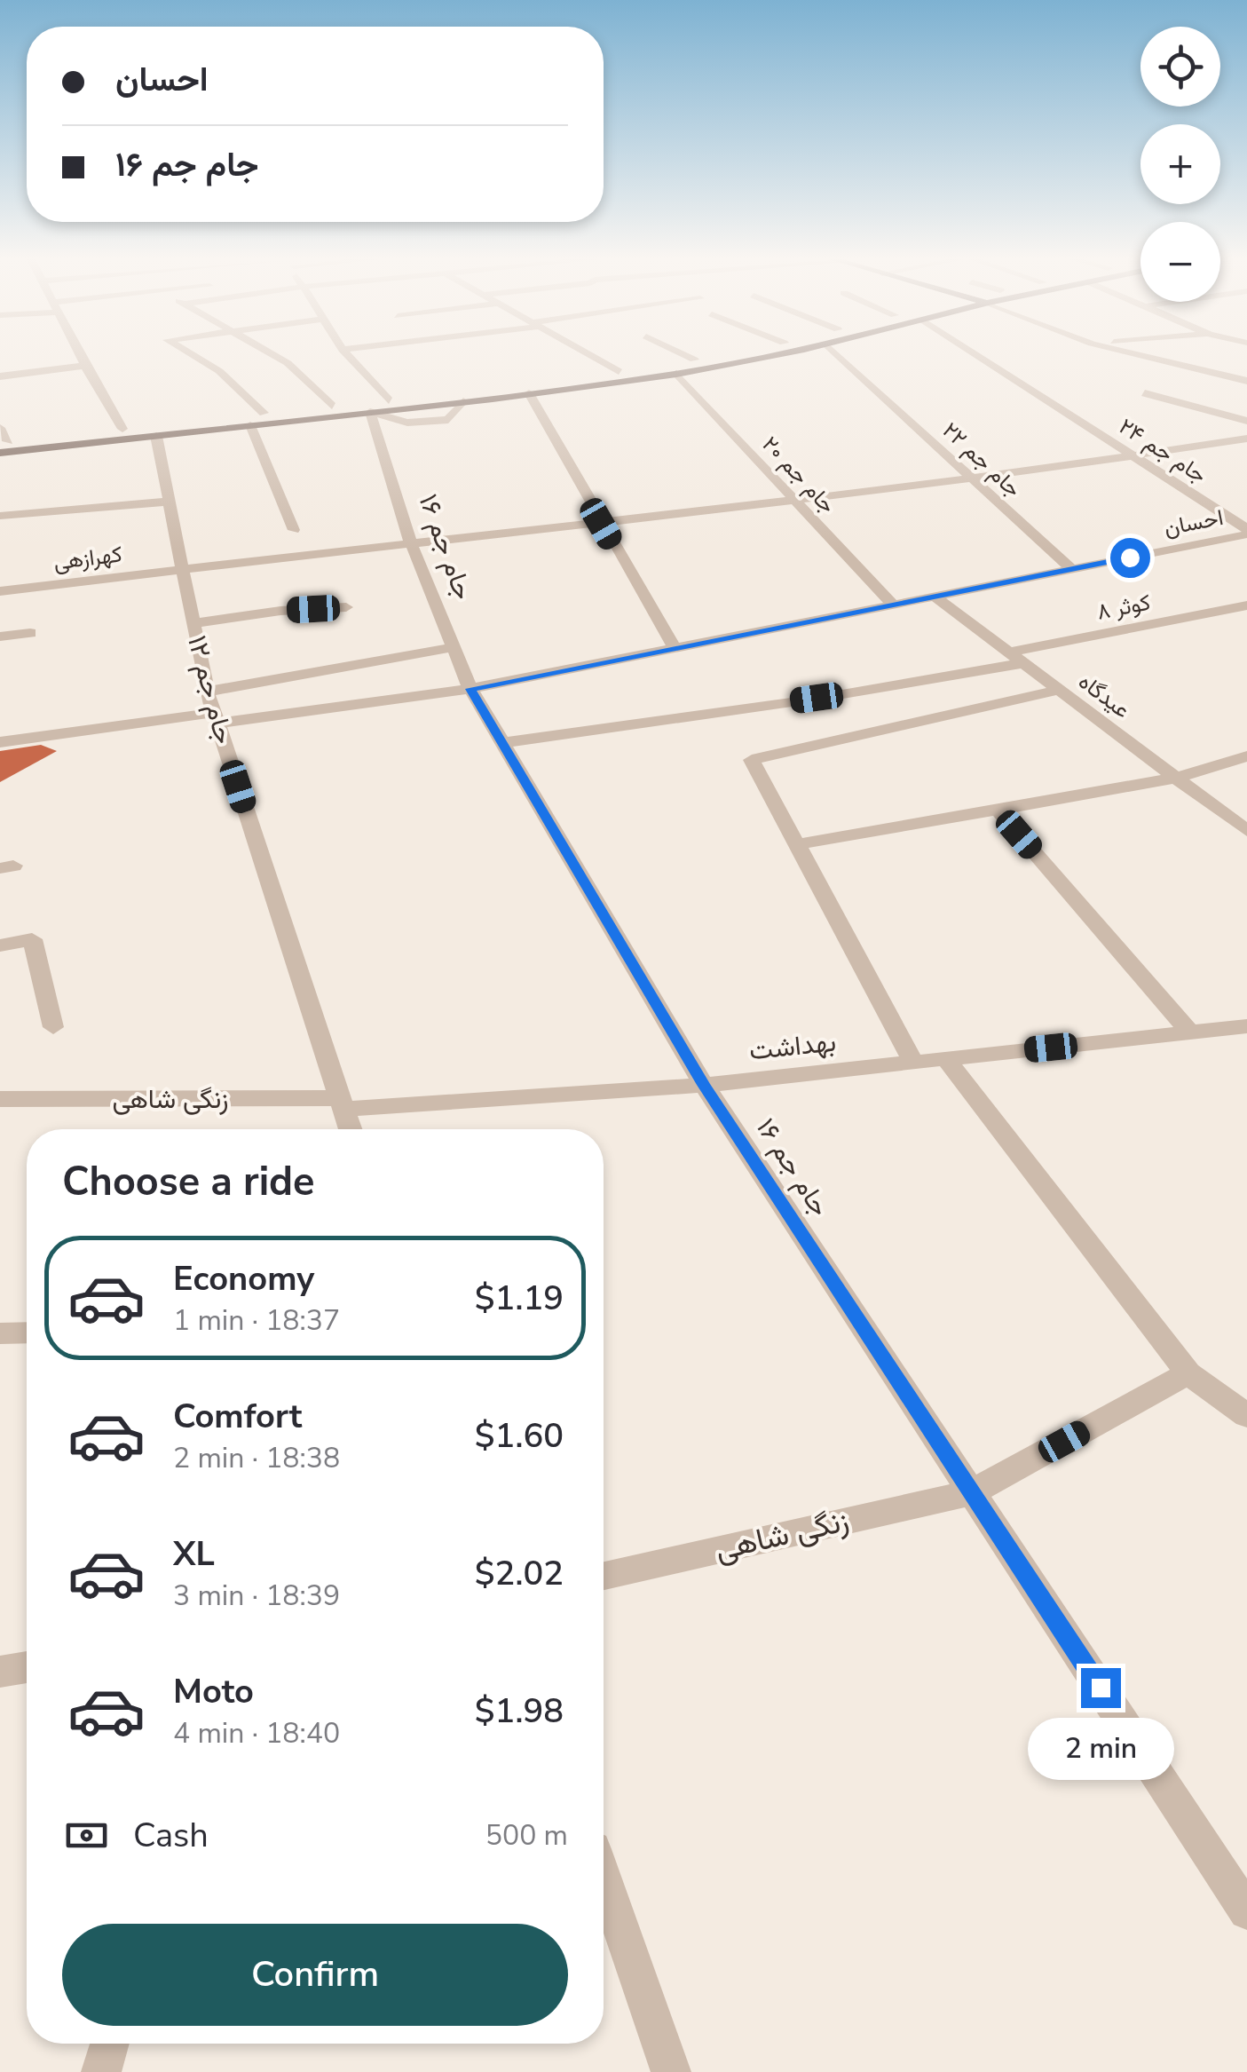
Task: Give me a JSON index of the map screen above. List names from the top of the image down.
{
  "streets": {
    "street": [
      "جام جم ۲۴",
      "جام جم ۲۲",
      "جام جم ۲۰",
      "احسان",
      "جام جم ۱۶",
      "کهرازهی",
      "کوثر ۸",
      "جام جم ۱۲",
      "عیدگاه",
      "بهداشت",
      "زنگی شاهی"
    ]
  },
  "crossings": [
    ["جام جم ۲۴", "احسان"],
    ["جام جم ۲۴", "کهرازهی"],
    ["جام جم ۲۲", "احسان"],
    ["جام جم ۲۲", "کهرازهی"],
    ["جام جم ۲۰", "احسان"],
    ["جام جم ۲۰", "کهرازهی"],
    ["احسان", "جام جم ۱۶"],
    ["احسان", "جام جم ۱۲"],
    ["احسان", "عیدگاه"],
    ["جام جم ۱۶", "کهرازهی"],
    ["جام جم ۱۶", "بهداشت"],
    ["جام جم ۱۶", "زنگی شاهی"],
    ["کهرازهی", "جام جم ۱۲"],
    ["کوثر ۸", "عیدگاه"],
    ["جام جم ۱۲", "بهداشت"],
    ["جام جم ۱۲", "زنگی شاهی"],
    ["بهداشت", "زنگی شاهی"]
  ],
  "page": {
    "map_buttons": ["+", "−"],
    "banner": ["احسان", "جام جم ۱۶"],
    "heading": "Choose a ride",
    "list": [
      {
        "name": "Economy",
        "note": "1 min · 18:37",
        "value": "$1.19"
      },
      {
        "name": "Comfort",
        "note": "2 min · 18:38",
        "value": "$1.60"
      },
      {
        "name": "XL",
        "note": "3 min · 18:39",
        "value": "$2.02"
      },
      {
        "name": "Moto",
        "note": "4 min · 18:40",
        "value": "$1.98"
      }
    ],
    "bubble": "2 min",
    "pay": ["Cash", "500 m"],
    "buttons": "Confirm"
  }
}
